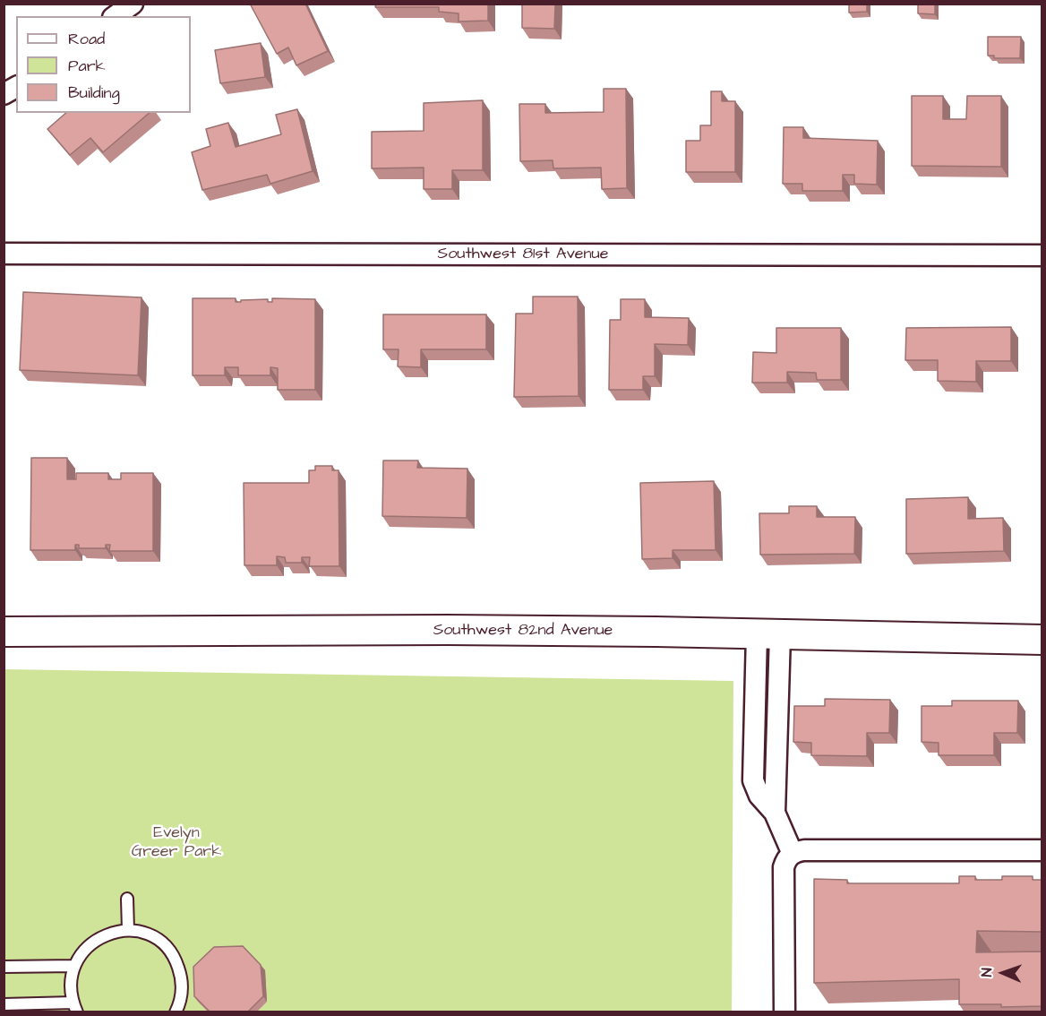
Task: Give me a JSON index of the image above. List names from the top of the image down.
{
  "streets": {
    "street": ["Southwest 81st Avenue", "Southwest 82nd Avenue"]
  },
  "parks": ["Evelyn Greer Park"],
  "legend": ["Road", "Park", "Building"],
  "north": "left"
}
